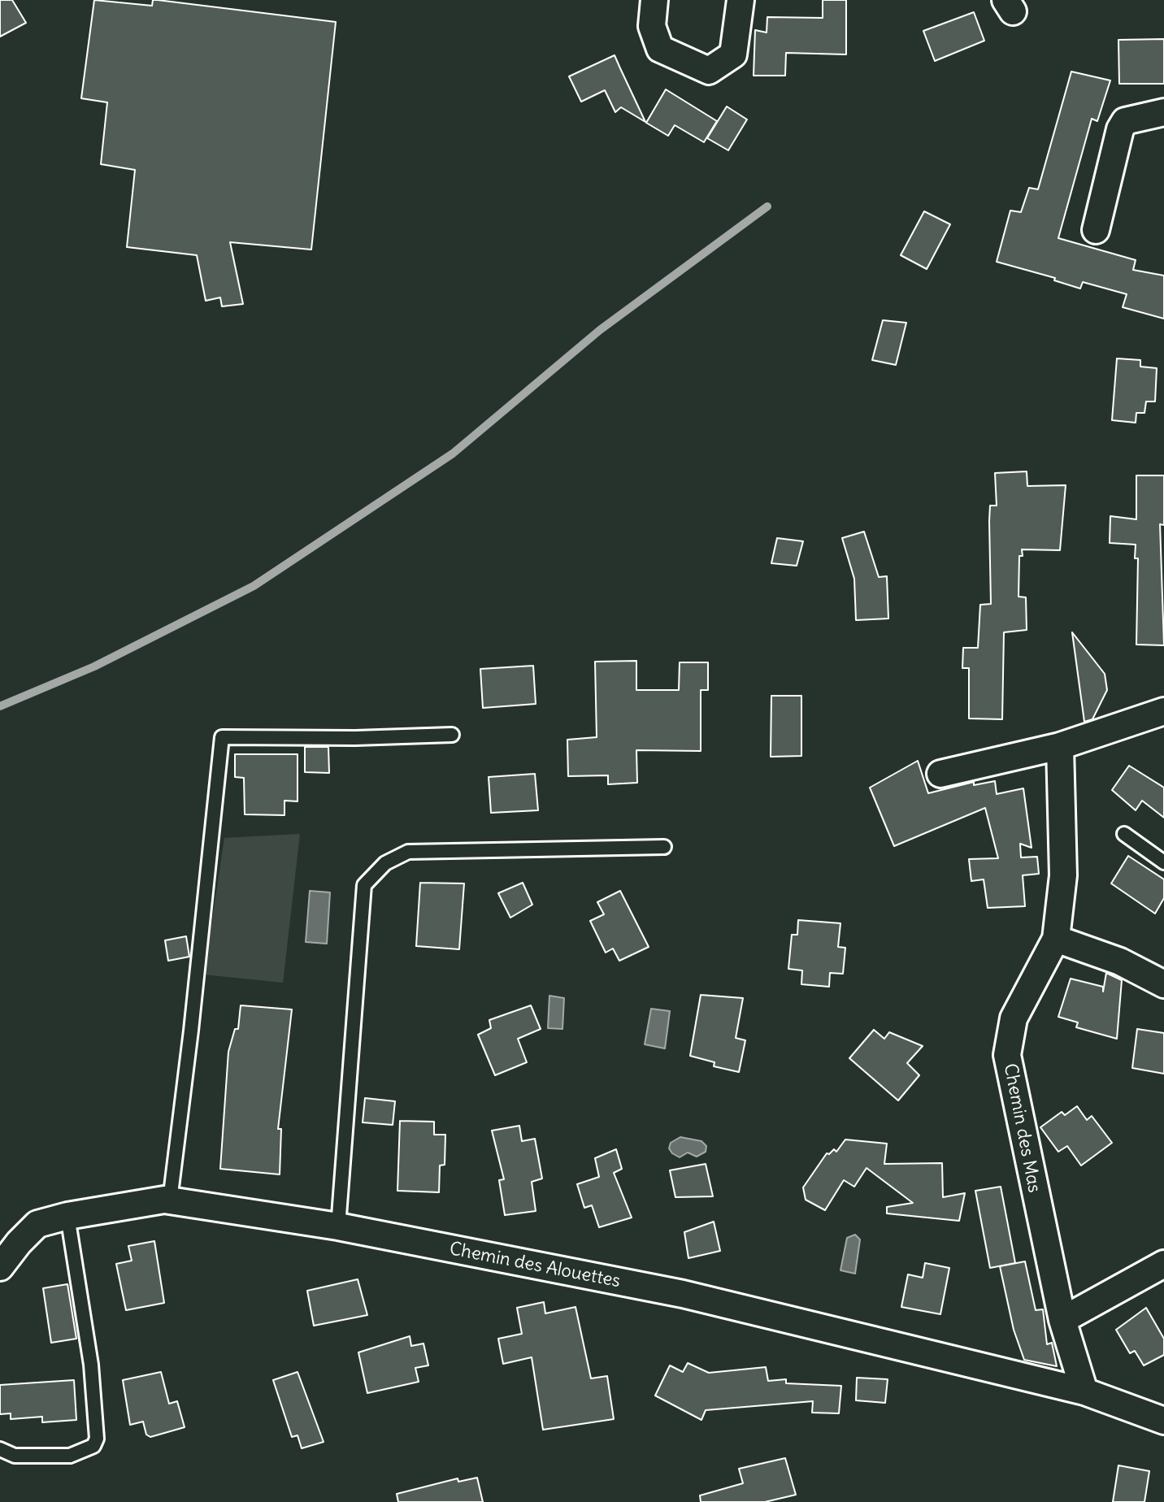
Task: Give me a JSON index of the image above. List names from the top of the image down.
{
  "streets": {
    "street": ["Chemin des Mas", "Chemin des Alouettes"]
  },
  "crossings": [
    ["Chemin des Mas", "Chemin des Alouettes"]
  ]
}
